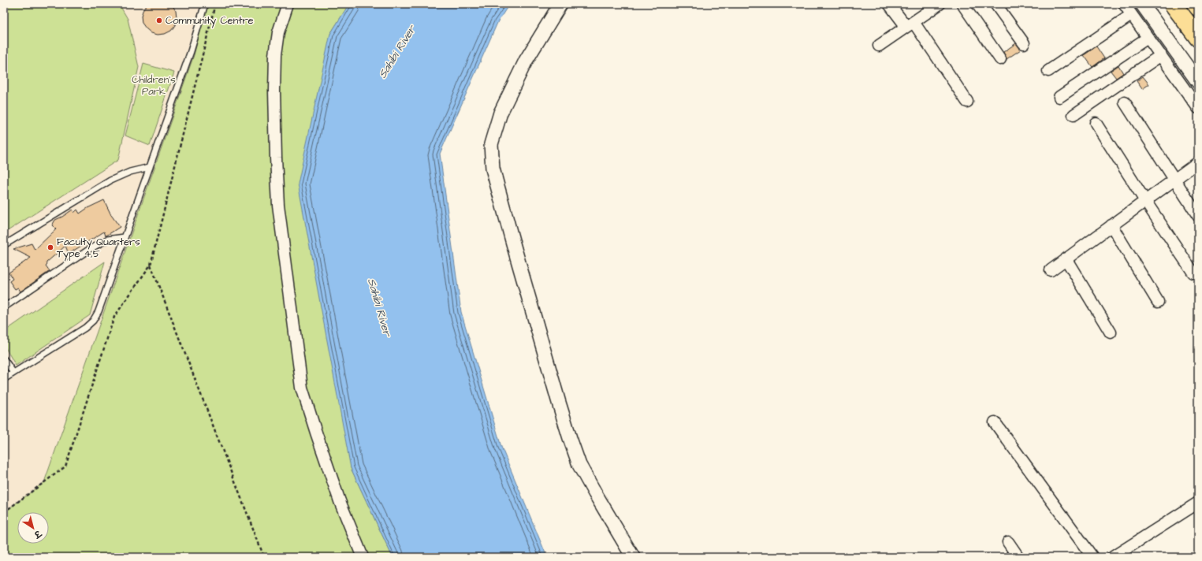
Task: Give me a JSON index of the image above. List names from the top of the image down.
{
  "water": ["Sahibi River"],
  "parks": ["Children's Park"],
  "places": ["Community Centre", "Faculty Quarters Type 4,5"],
  "north": "bottom right"
}
